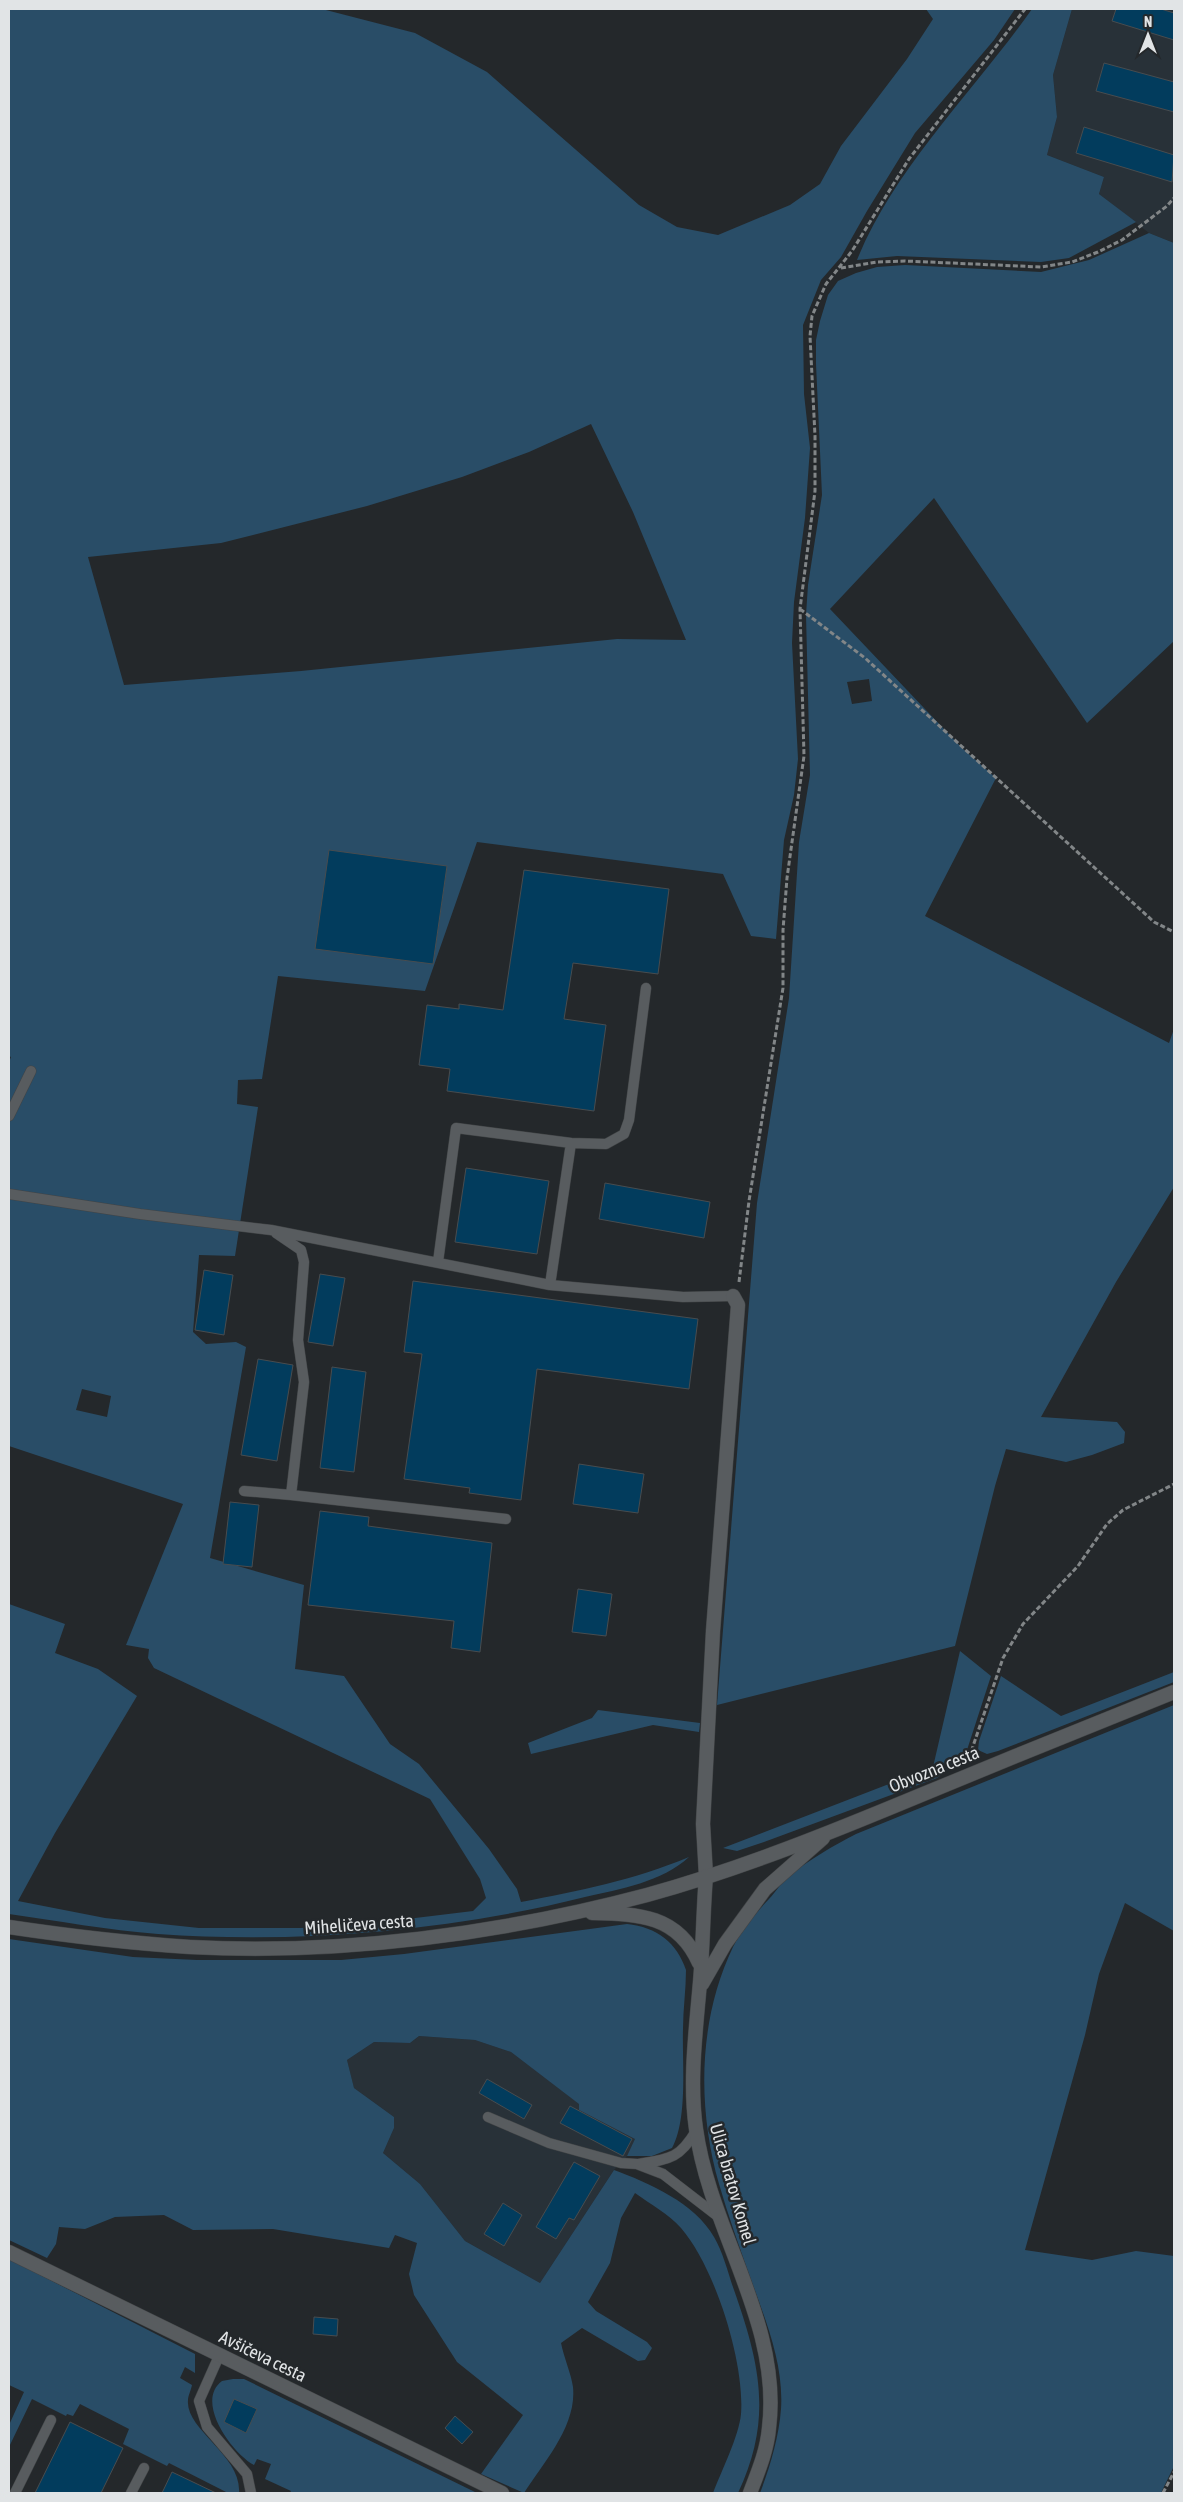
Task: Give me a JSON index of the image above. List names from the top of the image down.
{
  "streets": {
    "street": [
      "Obvozna cesta",
      "Miheličeva cesta",
      "Ulica bratov Komel",
      "Avšičeva cesta"
    ]
  },
  "crossings": [
    ["Obvozna cesta", "Miheličeva cesta"],
    ["Obvozna cesta", "Ulica bratov Komel"],
    ["Miheličeva cesta", "Ulica bratov Komel"]
  ],
  "north": "top"
}
